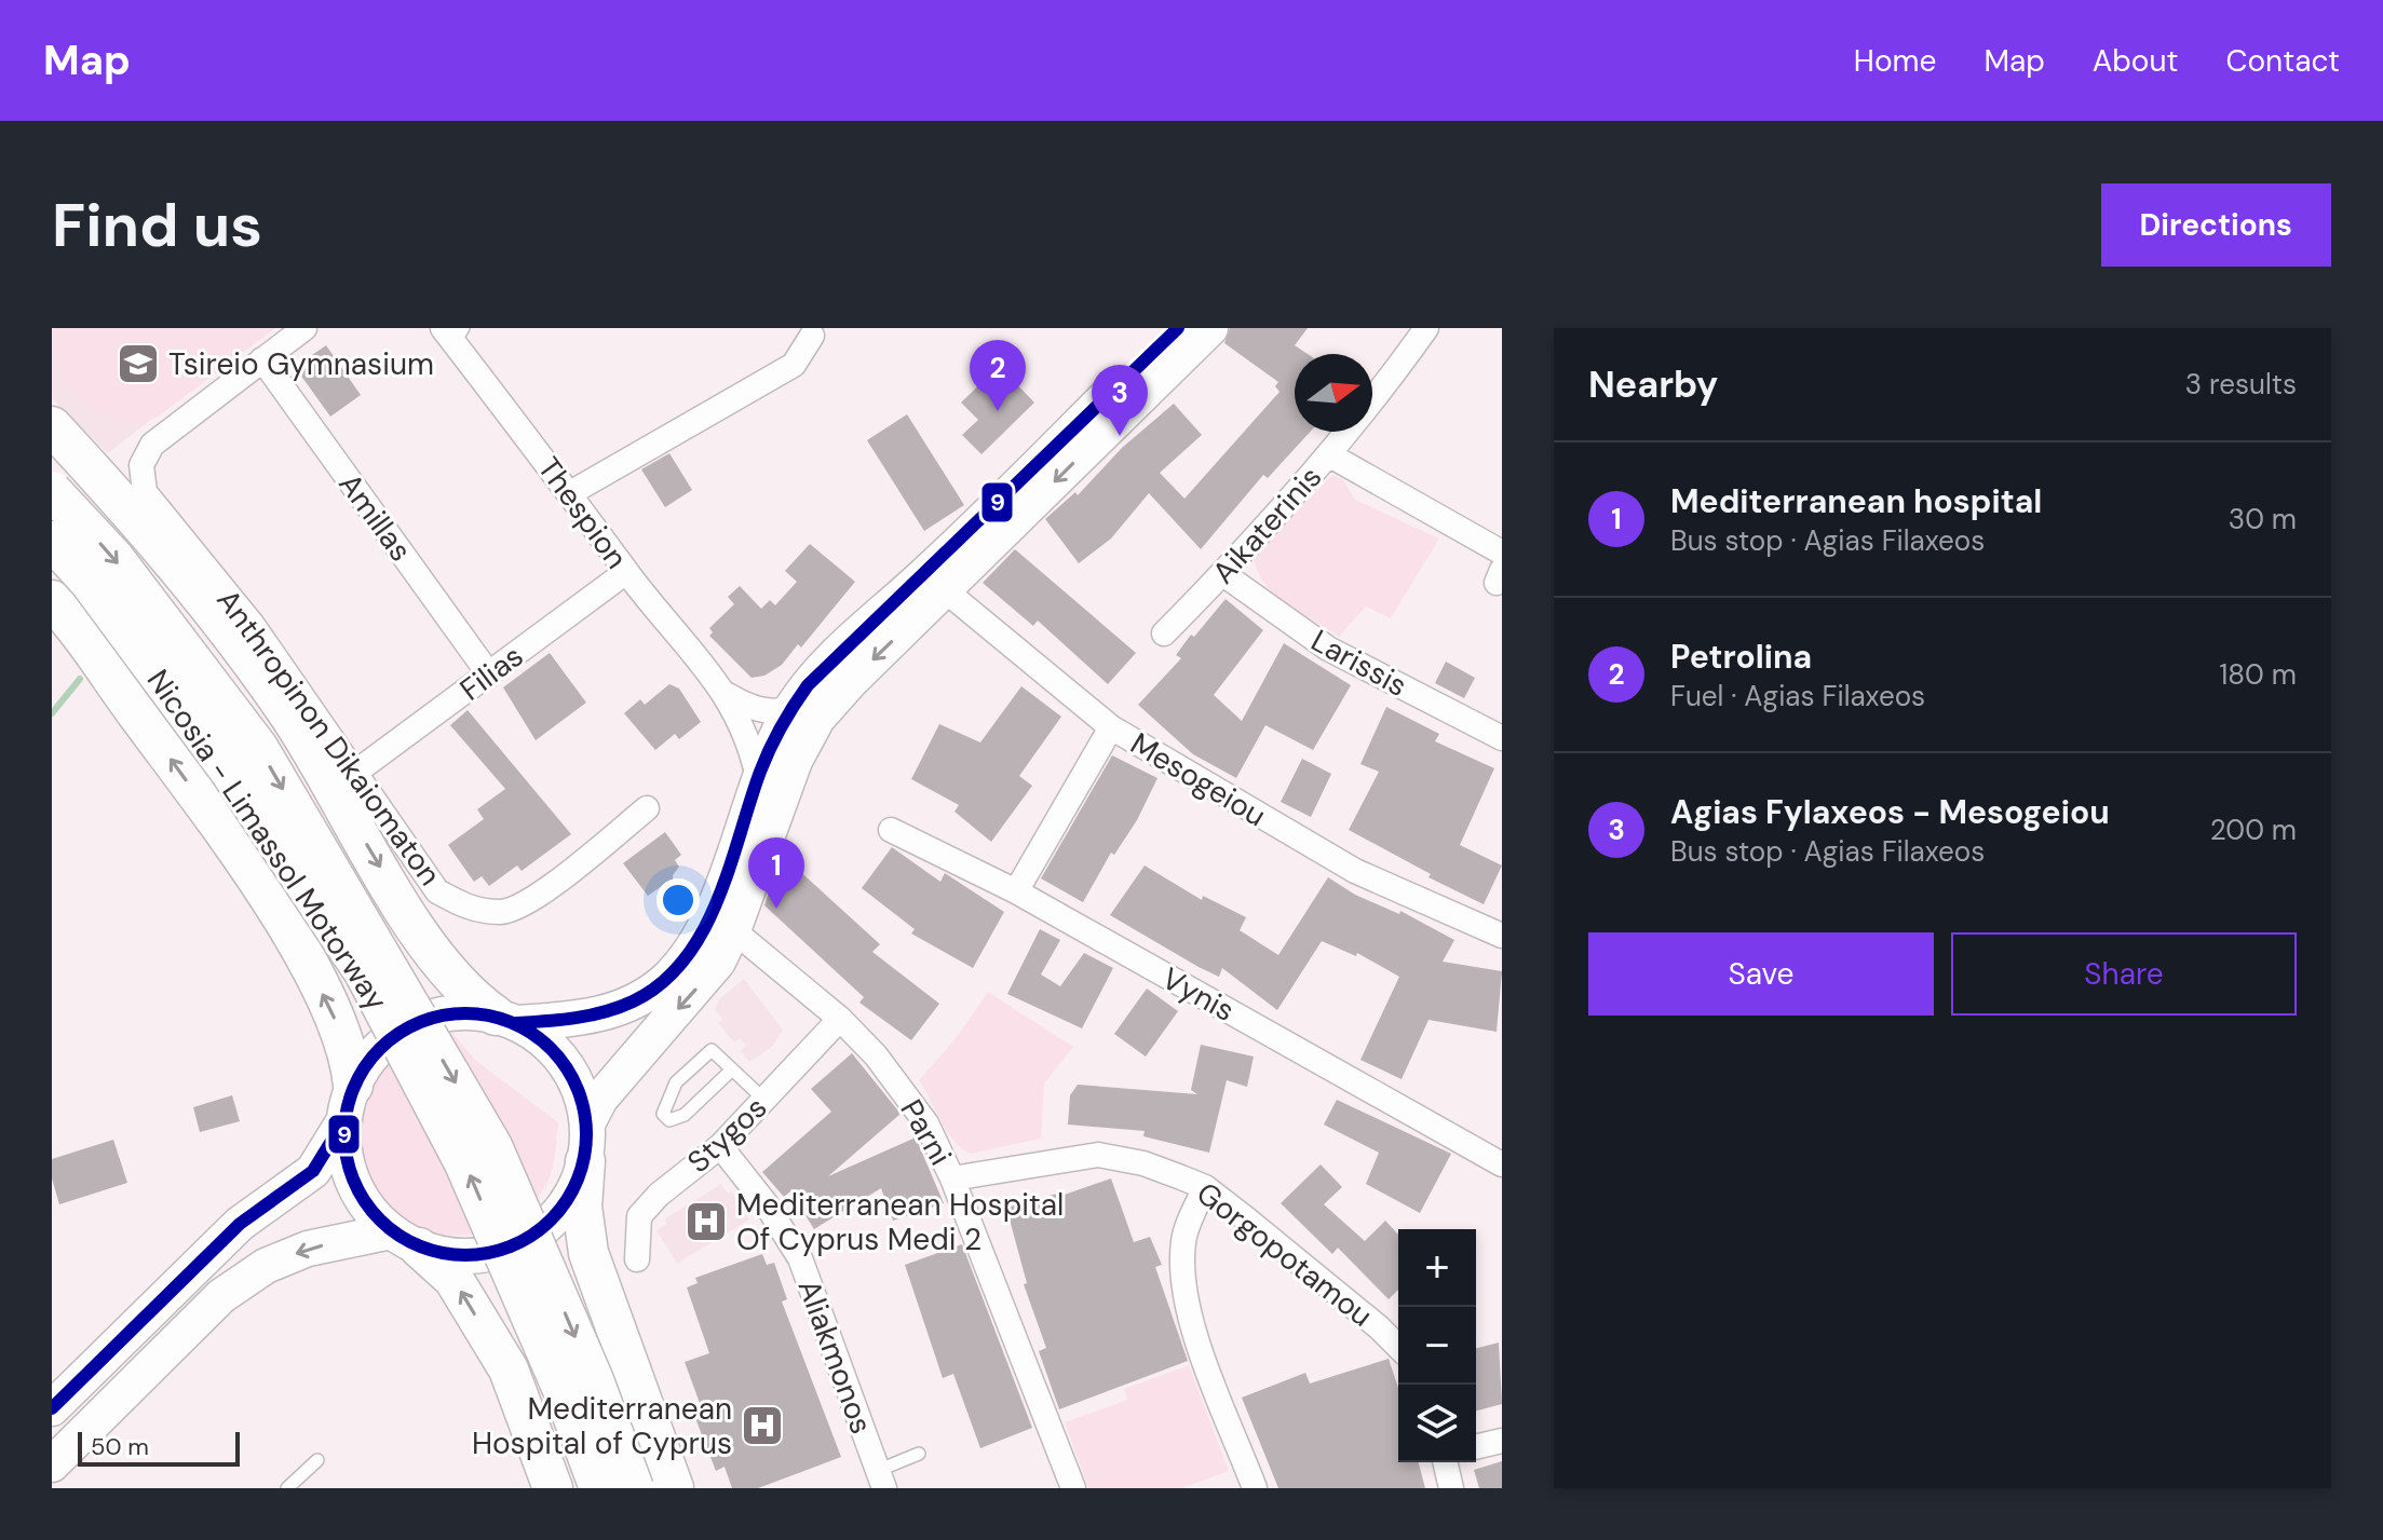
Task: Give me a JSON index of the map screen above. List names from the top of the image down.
{
  "streets": {
    "highway": ["Nicosia - Limassol Motorway"],
    "street": [
      "Thespion",
      "Amillas",
      "Aikaterinis",
      "Larissis",
      "Filias",
      "Anthropinon Dikaiomaton",
      "Mesogeiou",
      "Vynis",
      "Parni",
      "Stygos",
      "Gorgopotamou",
      "Aliakmonos"
    ]
  },
  "crossings": [
    ["Thespion", "Filias"],
    ["Amillas", "Filias"],
    ["Amillas", "Anthropinon Dikaiomaton"],
    ["Aikaterinis", "Larissis"],
    ["Filias", "Anthropinon Dikaiomaton"],
    ["Parni", "Stygos"],
    ["Parni", "Gorgopotamou"],
    ["Stygos", "Aliakmonos"]
  ],
  "places": {
    "school or university": ["Tsireio Gymnasium"],
    "hospital": ["Mediterranean Hospital Of Cyprus Medi 2", "Mediterranean Hospital of Cyprus"]
  },
  "lines": ["transit line 9"],
  "scale_bar": "50 m",
  "north": "right",
  "page": {
    "header": "Map",
    "nav": [
      "Home",
      "Map",
      "About",
      "Contact"
    ],
    "buttons": [
      "Directions",
      ["Save", "Share"]
    ],
    "title": "Find us",
    "heading": ["Nearby", "3 results"],
    "pins": ["2", "3", "1"],
    "list": [
      {
        "mark": "1",
        "name": "Mediterranean hospital",
        "note": "Bus stop · Agias Filaxeos",
        "value": "30 m"
      },
      {
        "mark": "2",
        "name": "Petrolina",
        "note": "Fuel · Agias Filaxeos",
        "value": "180 m"
      },
      {
        "mark": "3",
        "name": "Agias Fylaxeos - Mesogeiou",
        "note": "Bus stop · Agias Filaxeos",
        "value": "200 m"
      }
    ],
    "map_buttons": ["+", "−"],
    "scale": "50 m"
  }
}
